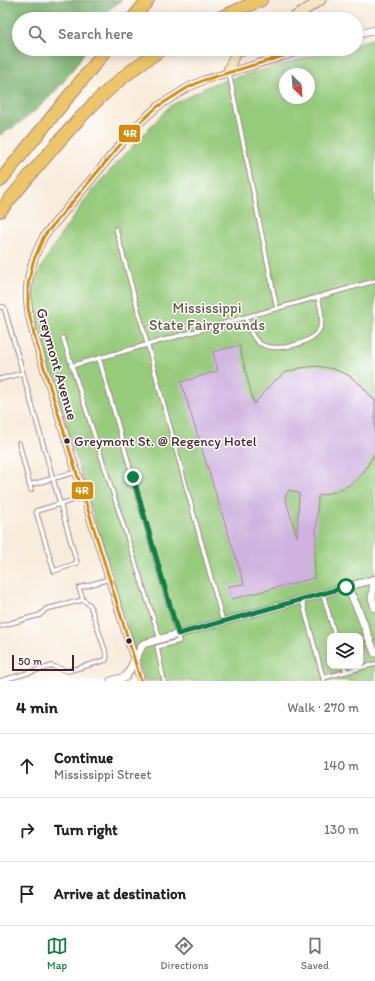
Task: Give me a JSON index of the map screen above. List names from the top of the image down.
{
  "streets": {
    "street": ["Greymont Avenue"]
  },
  "parks": ["Mississippi State Fairgrounds"],
  "places": ["Greymont St. @ Regency Hotel"],
  "lines": ["transit line 4R"],
  "scale_bar": "50 m",
  "north": "bottom right",
  "page": {
    "search": "Search here",
    "scale": "50 m",
    "heading": ["4 min", "Walk · 270 m"],
    "list": [
      ["Continue", "Mississippi Street", "140 m"],
      ["Turn right", "130 m"],
      "Arrive at destination"
    ],
    "nav": ["Map", "Directions", "Saved"]
  }
}
